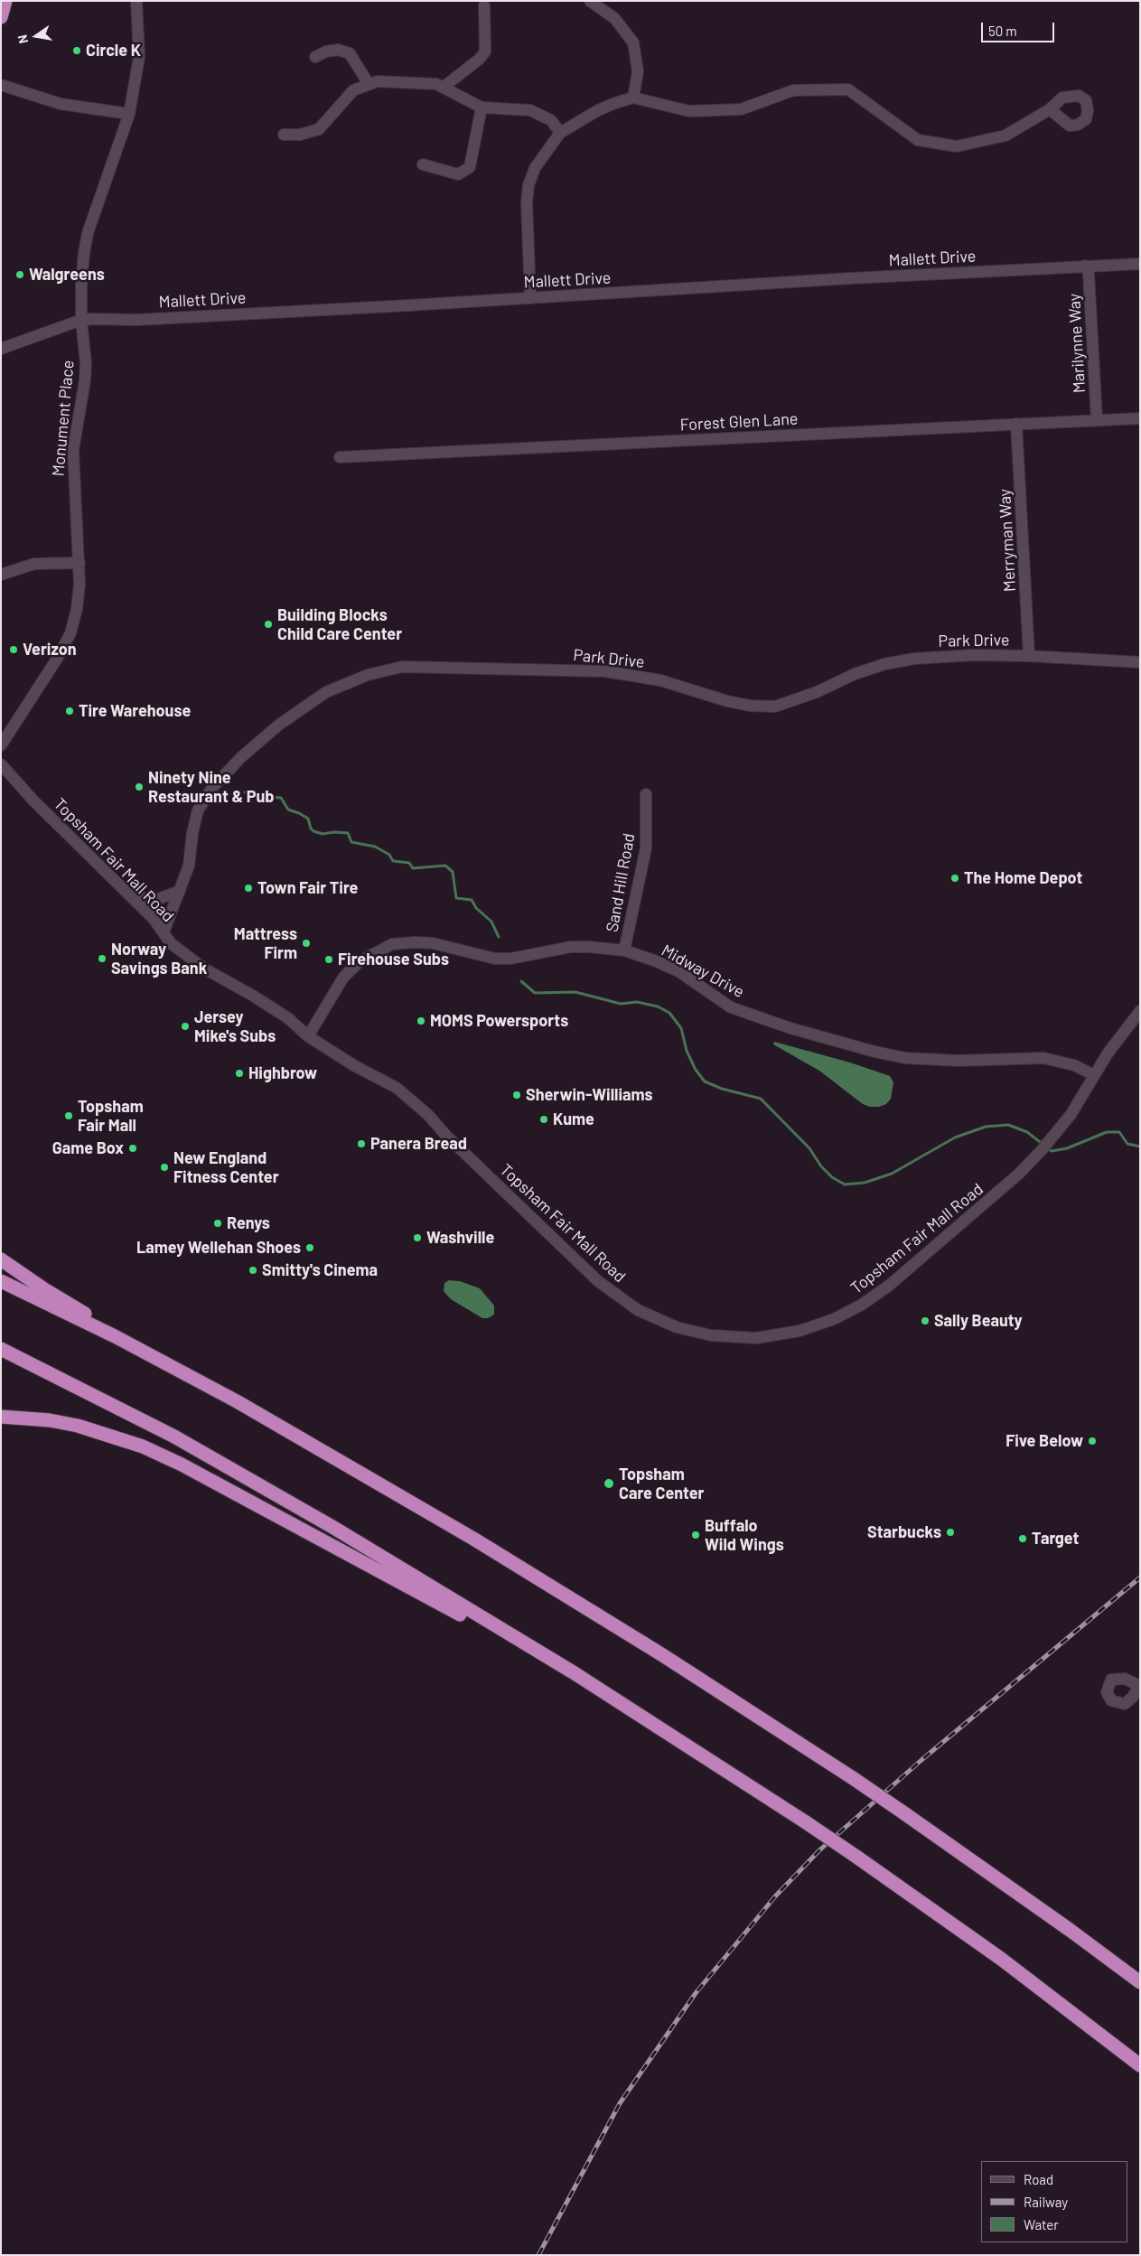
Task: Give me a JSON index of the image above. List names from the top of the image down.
{
  "streets": {
    "street": [
      "Mallett Drive",
      "Marilynne Way",
      "Monument Place",
      "Forest Glen Lane",
      "Merryman Way",
      "Park Drive",
      "Topsham Fair Mall Road",
      "Sand Hill Road",
      "Midway Drive"
    ]
  },
  "crossings": [
    ["Mallett Drive", "Marilynne Way"],
    ["Mallett Drive", "Monument Place"],
    ["Marilynne Way", "Forest Glen Lane"],
    ["Forest Glen Lane", "Merryman Way"],
    ["Merryman Way", "Park Drive"],
    ["Park Drive", "Topsham Fair Mall Road"],
    ["Topsham Fair Mall Road", "Midway Drive"],
    ["Sand Hill Road", "Midway Drive"]
  ],
  "places": [
    "Circle K",
    "Walgreens",
    "Building Blocks Child Care Center",
    "Verizon",
    "Tire Warehouse",
    "Ninety Nine Restaurant & Pub",
    "The Home Depot",
    "Town Fair Tire",
    "Mattress Firm",
    "Norway Savings Bank",
    "Firehouse Subs",
    "MOMS Powersports",
    "Jersey Mike's Subs",
    "Highbrow",
    "Sherwin-Williams",
    "Topsham Fair Mall",
    "Kume",
    "Panera Bread",
    "Game Box",
    "New England Fitness Center",
    "Renys",
    "Washville",
    "Lamey Wellehan Shoes",
    "Smitty's Cinema",
    "Sally Beauty",
    "Five Below",
    "Topsham Care Center",
    "Starbucks",
    "Buffalo Wild Wings",
    "Target"
  ],
  "legend": ["Road", "Railway", "Water"],
  "scale_bar": "50 m",
  "north": "left"
}
